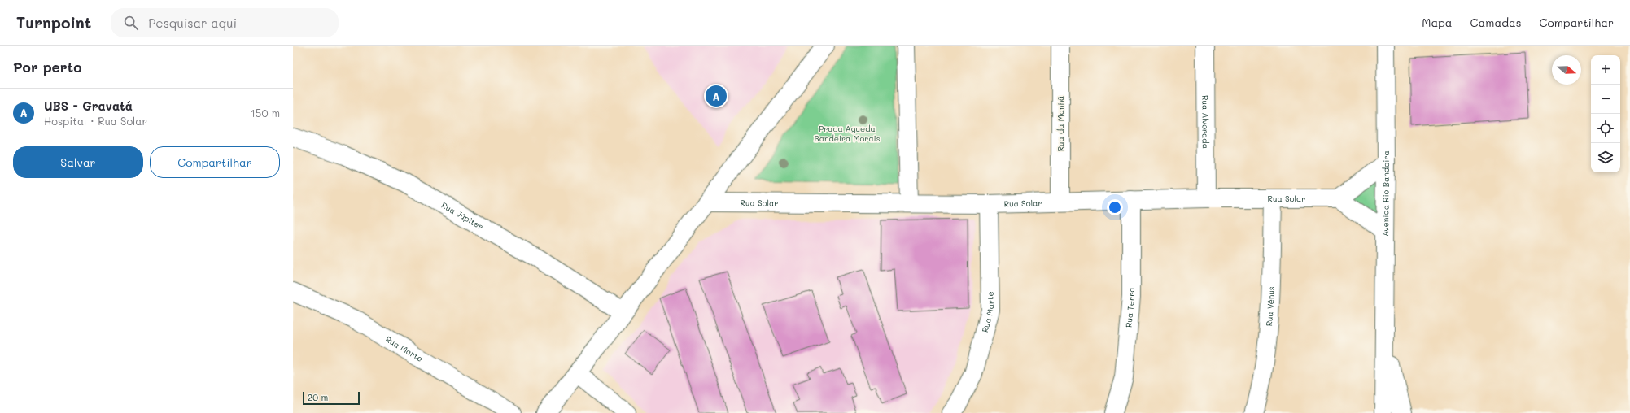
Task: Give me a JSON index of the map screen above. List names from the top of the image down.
{
  "streets": {
    "street": [
      "Rua Alvorada",
      "Rua da Manhã",
      "Avenida Rio Bandeira",
      "Rua Solar",
      "Rua Júpiter",
      "Rua Vênus",
      "Rua Terra",
      "Rua Marte"
    ]
  },
  "crossings": [
    ["Rua Alvorada", "Rua Solar"],
    ["Rua da Manhã", "Rua Solar"],
    ["Rua Solar", "Rua Vênus"],
    ["Rua Solar", "Rua Terra"],
    ["Rua Solar", "Rua Marte"]
  ],
  "parks": ["Praca Agueda Bandeira Morais"],
  "scale_bar": "20 m",
  "north": "right",
  "page": {
    "header": "Turnpoint",
    "search": "Pesquisar aqui",
    "nav": ["Mapa", "Camadas", "Compartilhar"],
    "heading": "Por perto",
    "map_buttons": ["+", "−"],
    "pins": "A",
    "list": [
      {
        "mark": "A",
        "name": "UBS - Gravatá",
        "note": "Hospital · Rua Solar",
        "value": "150 m"
      }
    ],
    "buttons": ["Salvar", "Compartilhar"],
    "scale": "20 m"
  }
}
